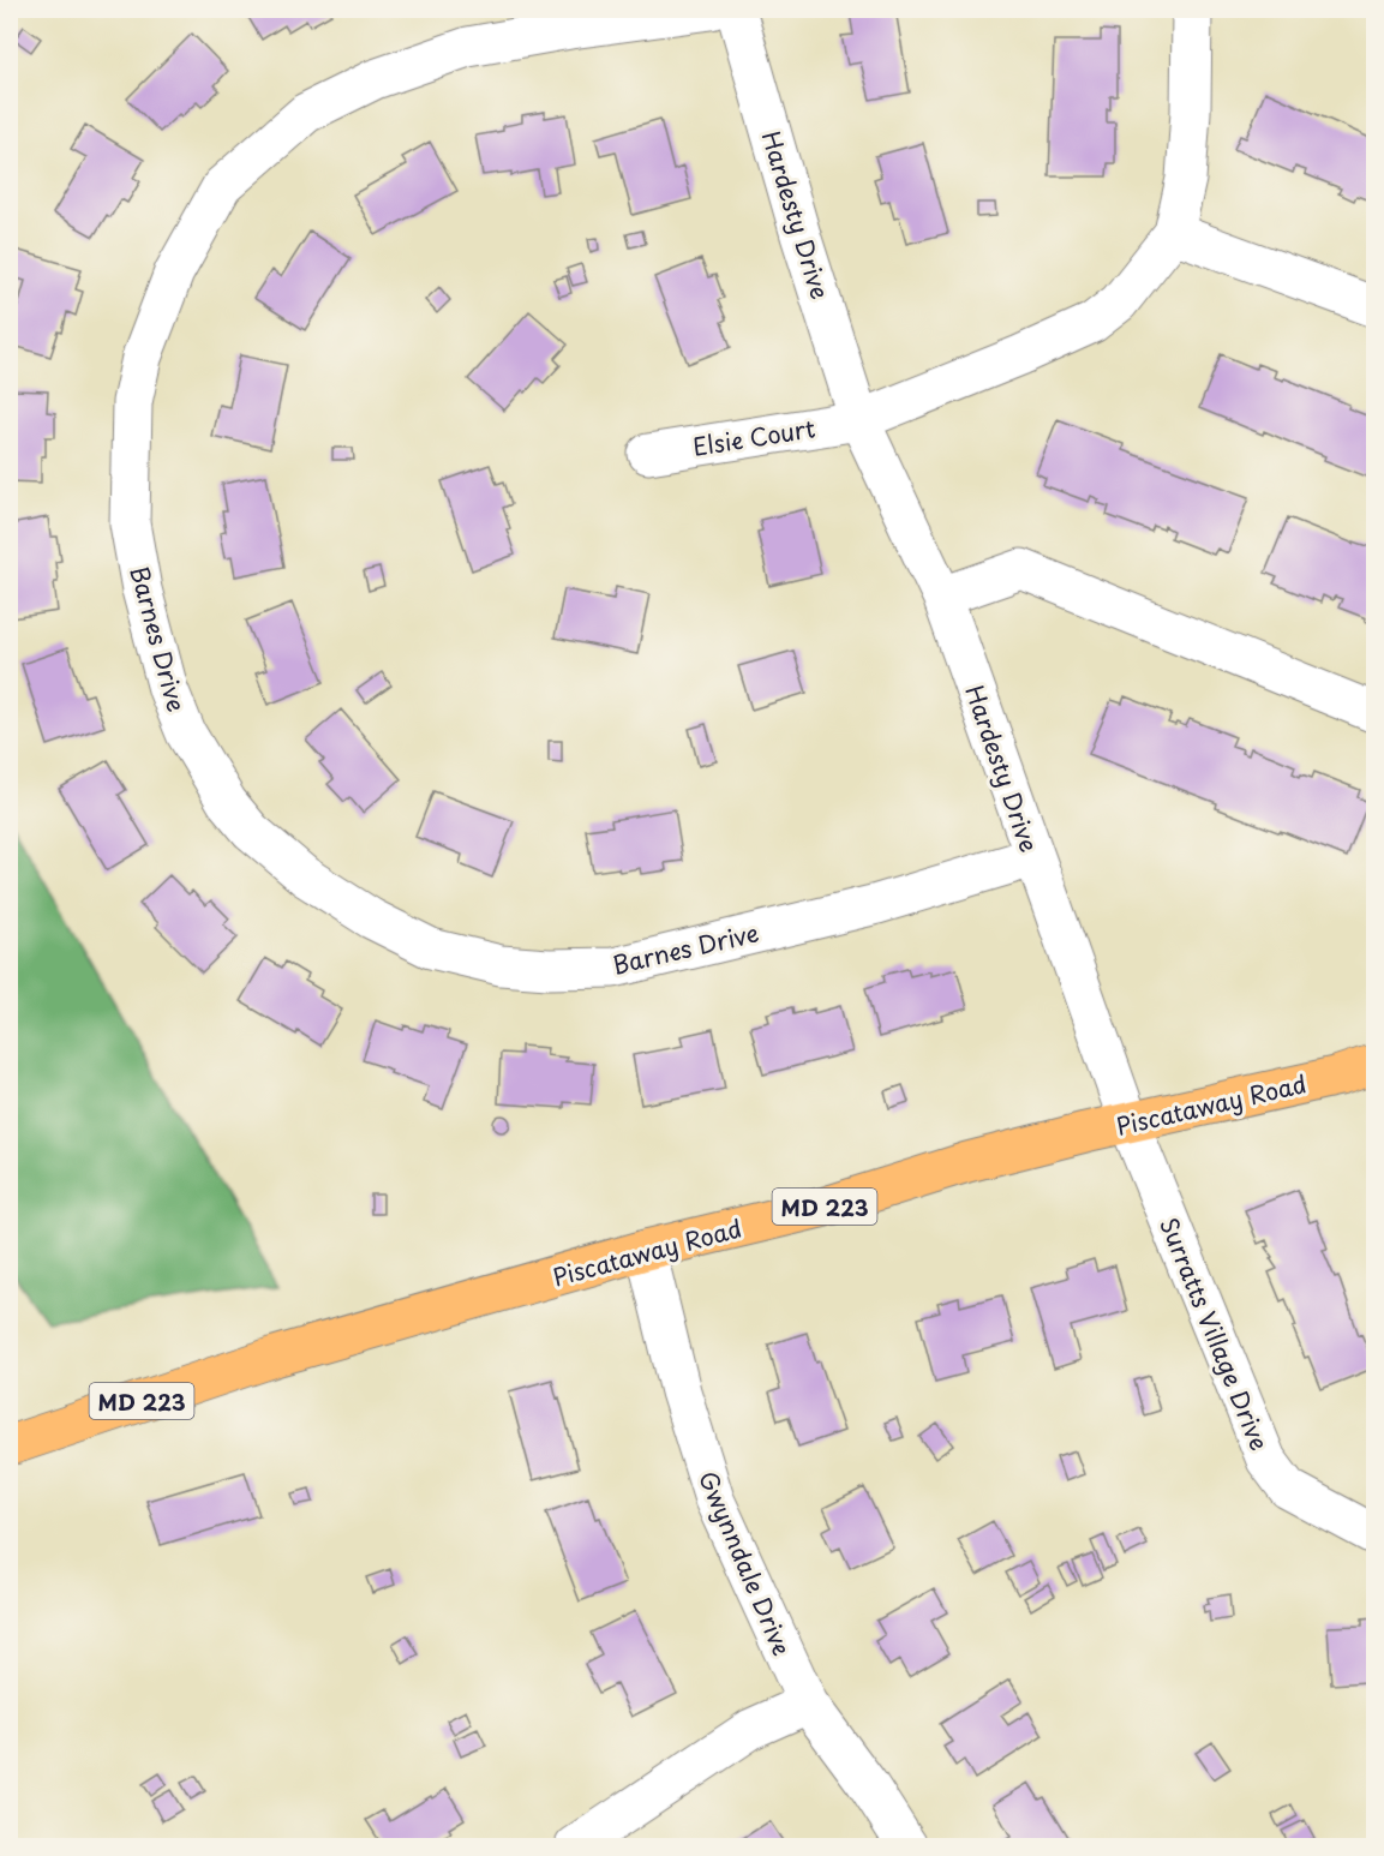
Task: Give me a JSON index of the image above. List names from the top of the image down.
{
  "streets": {
    "main road": ["Piscataway Road", "MD 223"],
    "street": [
      "Hardesty Drive",
      "Elsie Court",
      "Barnes Drive",
      "Surratts Village Drive",
      "Gwynndale Drive"
    ]
  },
  "crossings": [
    ["Hardesty Drive", "Elsie Court"],
    ["Hardesty Drive", "Barnes Drive"],
    ["Hardesty Drive", "Piscataway Road"],
    ["Hardesty Drive", "Surratts Village Drive"],
    ["Piscataway Road", "Surratts Village Drive"],
    ["Piscataway Road", "Gwynndale Drive"]
  ]
}
